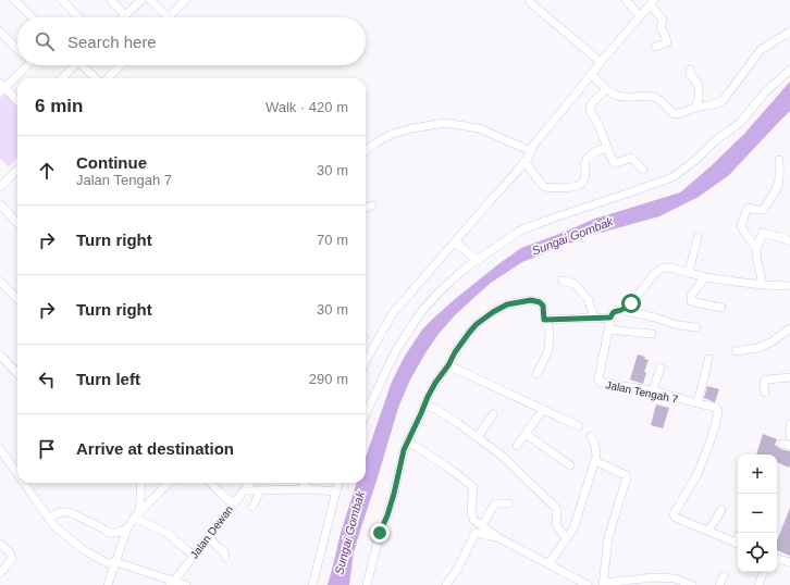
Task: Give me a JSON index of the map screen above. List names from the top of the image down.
{
  "streets": {
    "street": ["Jalan Tengah 7", "Jalan Dewan"]
  },
  "water": ["Sungai Gombak"],
  "page": {
    "search": "Search here",
    "heading": ["6 min", "Walk · 420 m"],
    "list": [
      ["Continue", "Jalan Tengah 7", "30 m"],
      ["Turn right", "70 m"],
      ["Turn right", "30 m"],
      ["Turn left", "290 m"],
      "Arrive at destination"
    ],
    "map_buttons": ["+", "−"]
  }
}
